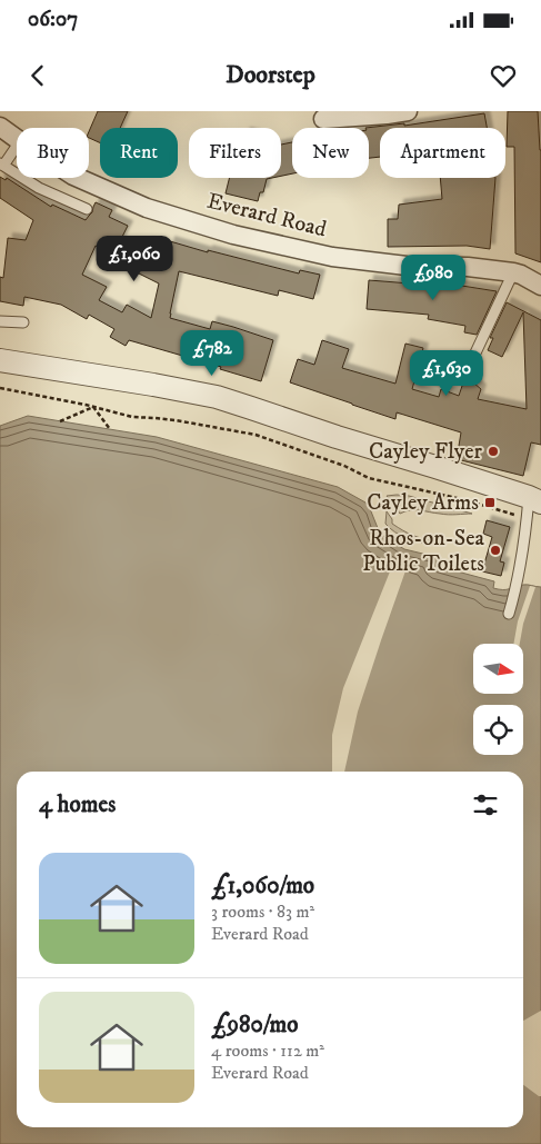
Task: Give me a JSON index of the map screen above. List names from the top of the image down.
{
  "streets": {
    "street": ["Everard Road"]
  },
  "places": {
    "other": ["Cayley Flyer", "Rhos-on-Sea Public Toilets"],
    "transit": ["Cayley Arms"]
  },
  "north": "right",
  "page": {
    "status": "06:07",
    "header": "Doorstep",
    "chip": [
      "Buy",
      "Rent",
      "Filters",
      "New",
      "Apartment"
    ],
    "price": [
      "£1,060",
      "£980",
      "£782",
      "£1,630"
    ],
    "heading": "4 homes",
    "list": [
      {
        "name": "£1,060/mo",
        "note": "3 rooms · 83 m² · Everard Road"
      },
      {
        "name": "£980/mo",
        "note": "4 rooms · 112 m² · Everard Road"
      }
    ]
  }
}
